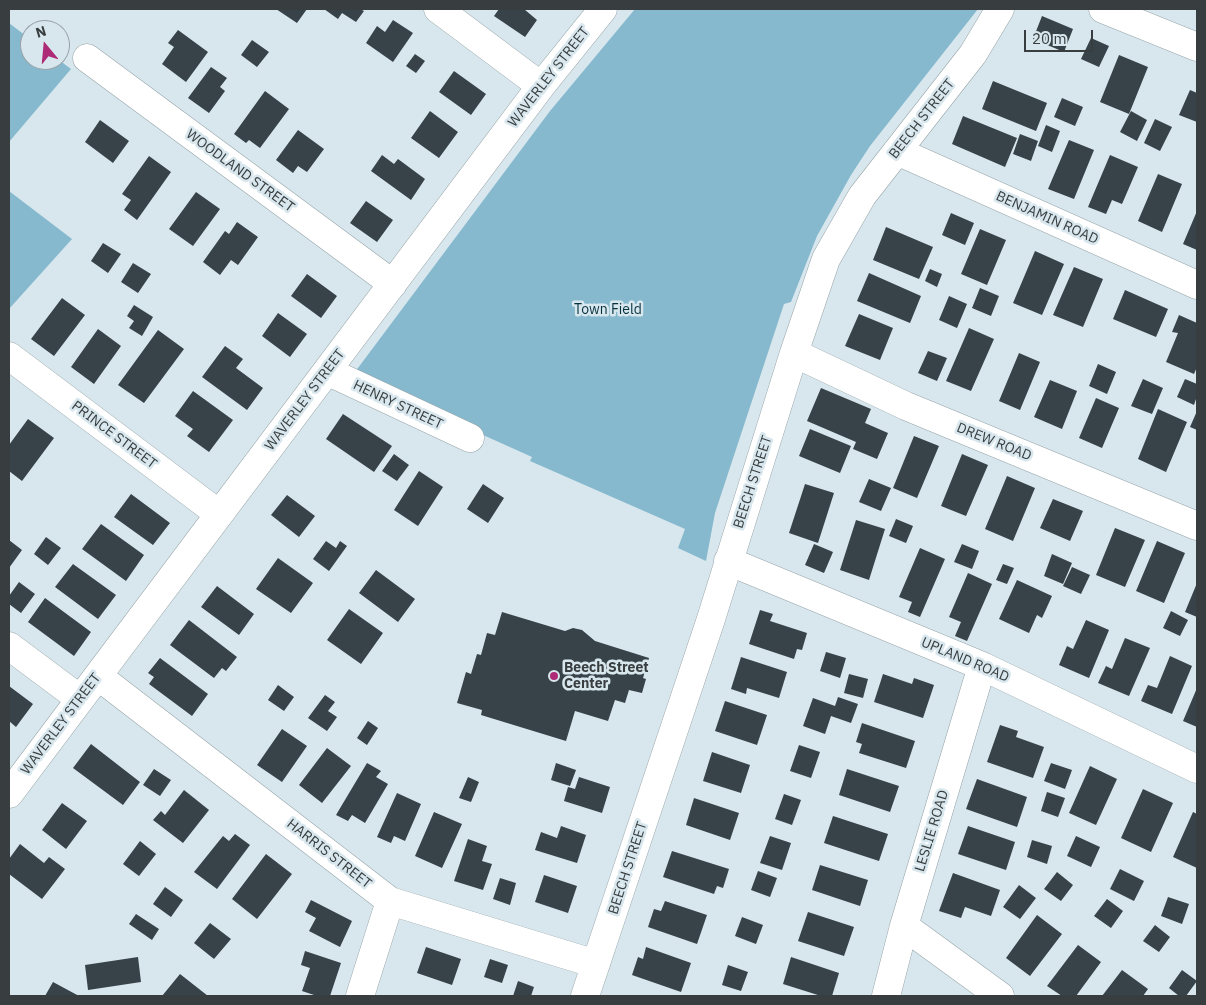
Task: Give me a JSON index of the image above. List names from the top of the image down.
{
  "streets": {
    "street": [
      "WAVERLEY STREET",
      "BEECH STREET",
      "WOODLAND STREET",
      "BENJAMIN ROAD",
      "HENRY STREET",
      "PRINCE STREET",
      "DREW ROAD",
      "UPLAND ROAD",
      "LESLIE ROAD",
      "HARRIS STREET"
    ]
  },
  "crossings": [
    ["WAVERLEY STREET", "WOODLAND STREET"],
    ["WAVERLEY STREET", "HENRY STREET"],
    ["WAVERLEY STREET", "PRINCE STREET"],
    ["WAVERLEY STREET", "HARRIS STREET"],
    ["BEECH STREET", "BENJAMIN ROAD"],
    ["BEECH STREET", "DREW ROAD"],
    ["BEECH STREET", "UPLAND ROAD"],
    ["BEECH STREET", "HARRIS STREET"],
    ["UPLAND ROAD", "LESLIE ROAD"]
  ],
  "parks": ["Town Field"],
  "places": ["Beech Street Center"],
  "scale_bar": "20 m",
  "north": "top"
}
